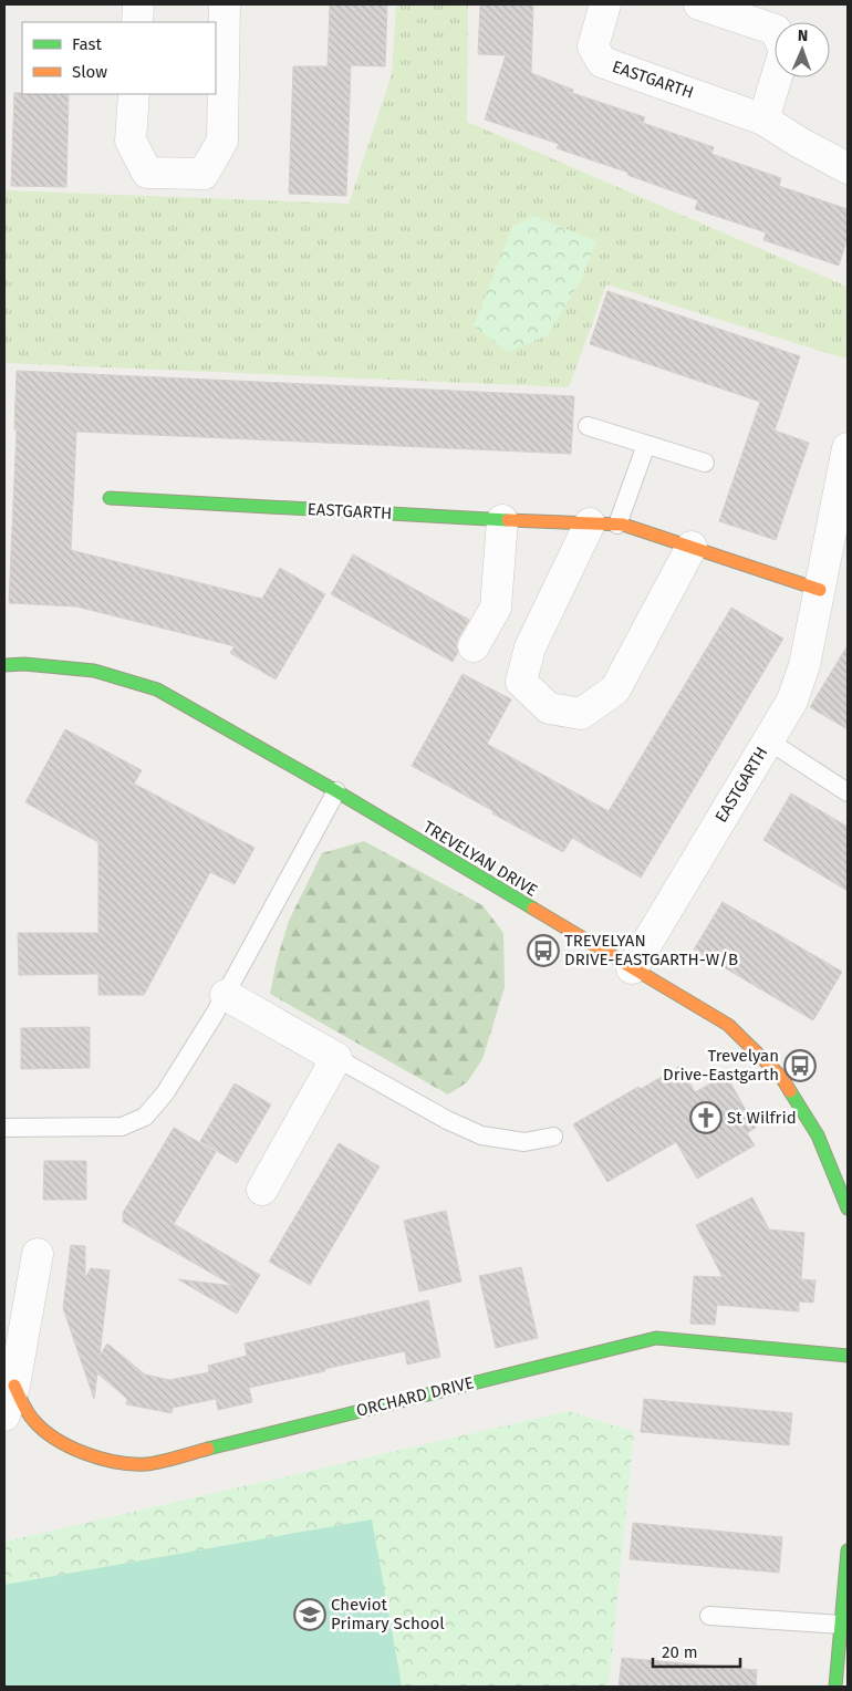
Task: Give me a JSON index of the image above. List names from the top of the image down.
{
  "streets": {
    "street": ["EASTGARTH", "TREVELYAN DRIVE", "ORCHARD DRIVE"]
  },
  "crossings": [
    ["EASTGARTH", "TREVELYAN DRIVE"]
  ],
  "places": {
    "bus stop": ["TREVELYAN DRIVE-EASTGARTH-W/B", "Trevelyan Drive-Eastgarth"],
    "church": ["St Wilfrid"],
    "school or university": ["Cheviot Primary School"]
  },
  "legend": ["Fast", "Slow"],
  "scale_bar": "20 m",
  "north": "top"
}
